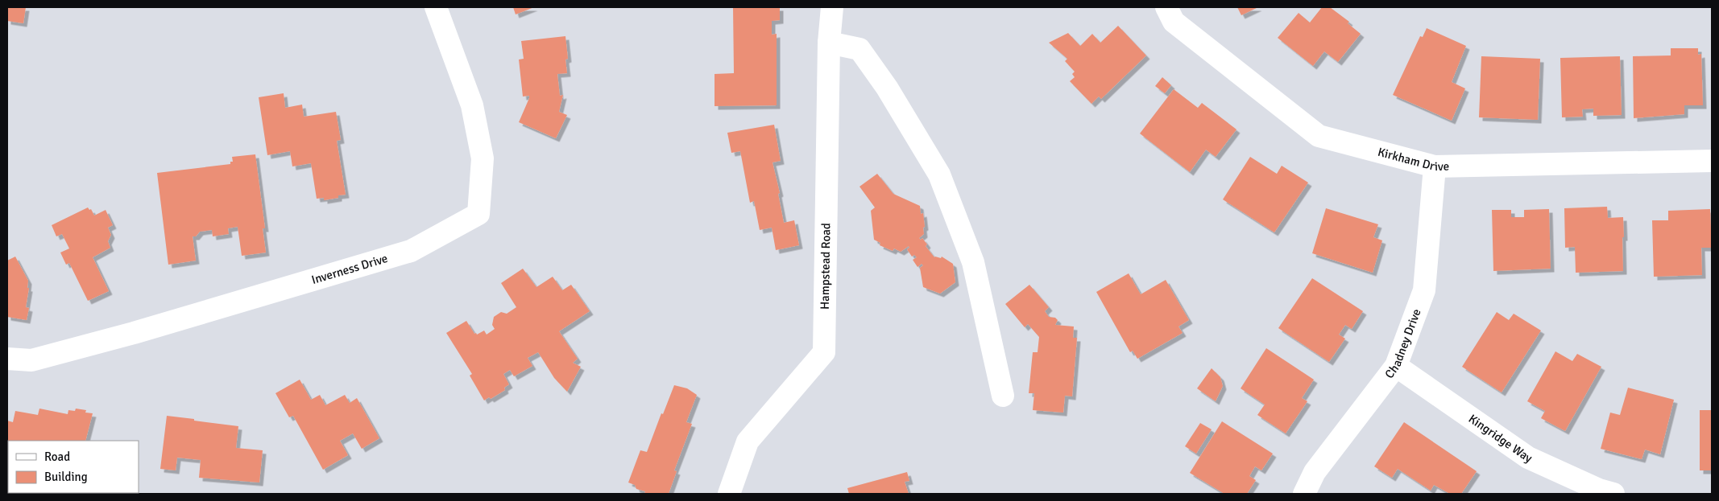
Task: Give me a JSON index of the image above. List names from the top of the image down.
{
  "streets": {
    "street": [
      "Kirkham Drive",
      "Hampstead Road",
      "Inverness Drive",
      "Chadney Drive",
      "Kingridge Way"
    ]
  },
  "crossings": [
    ["Kirkham Drive", "Chadney Drive"],
    ["Chadney Drive", "Kingridge Way"]
  ],
  "legend": ["Road", "Building"]
}
